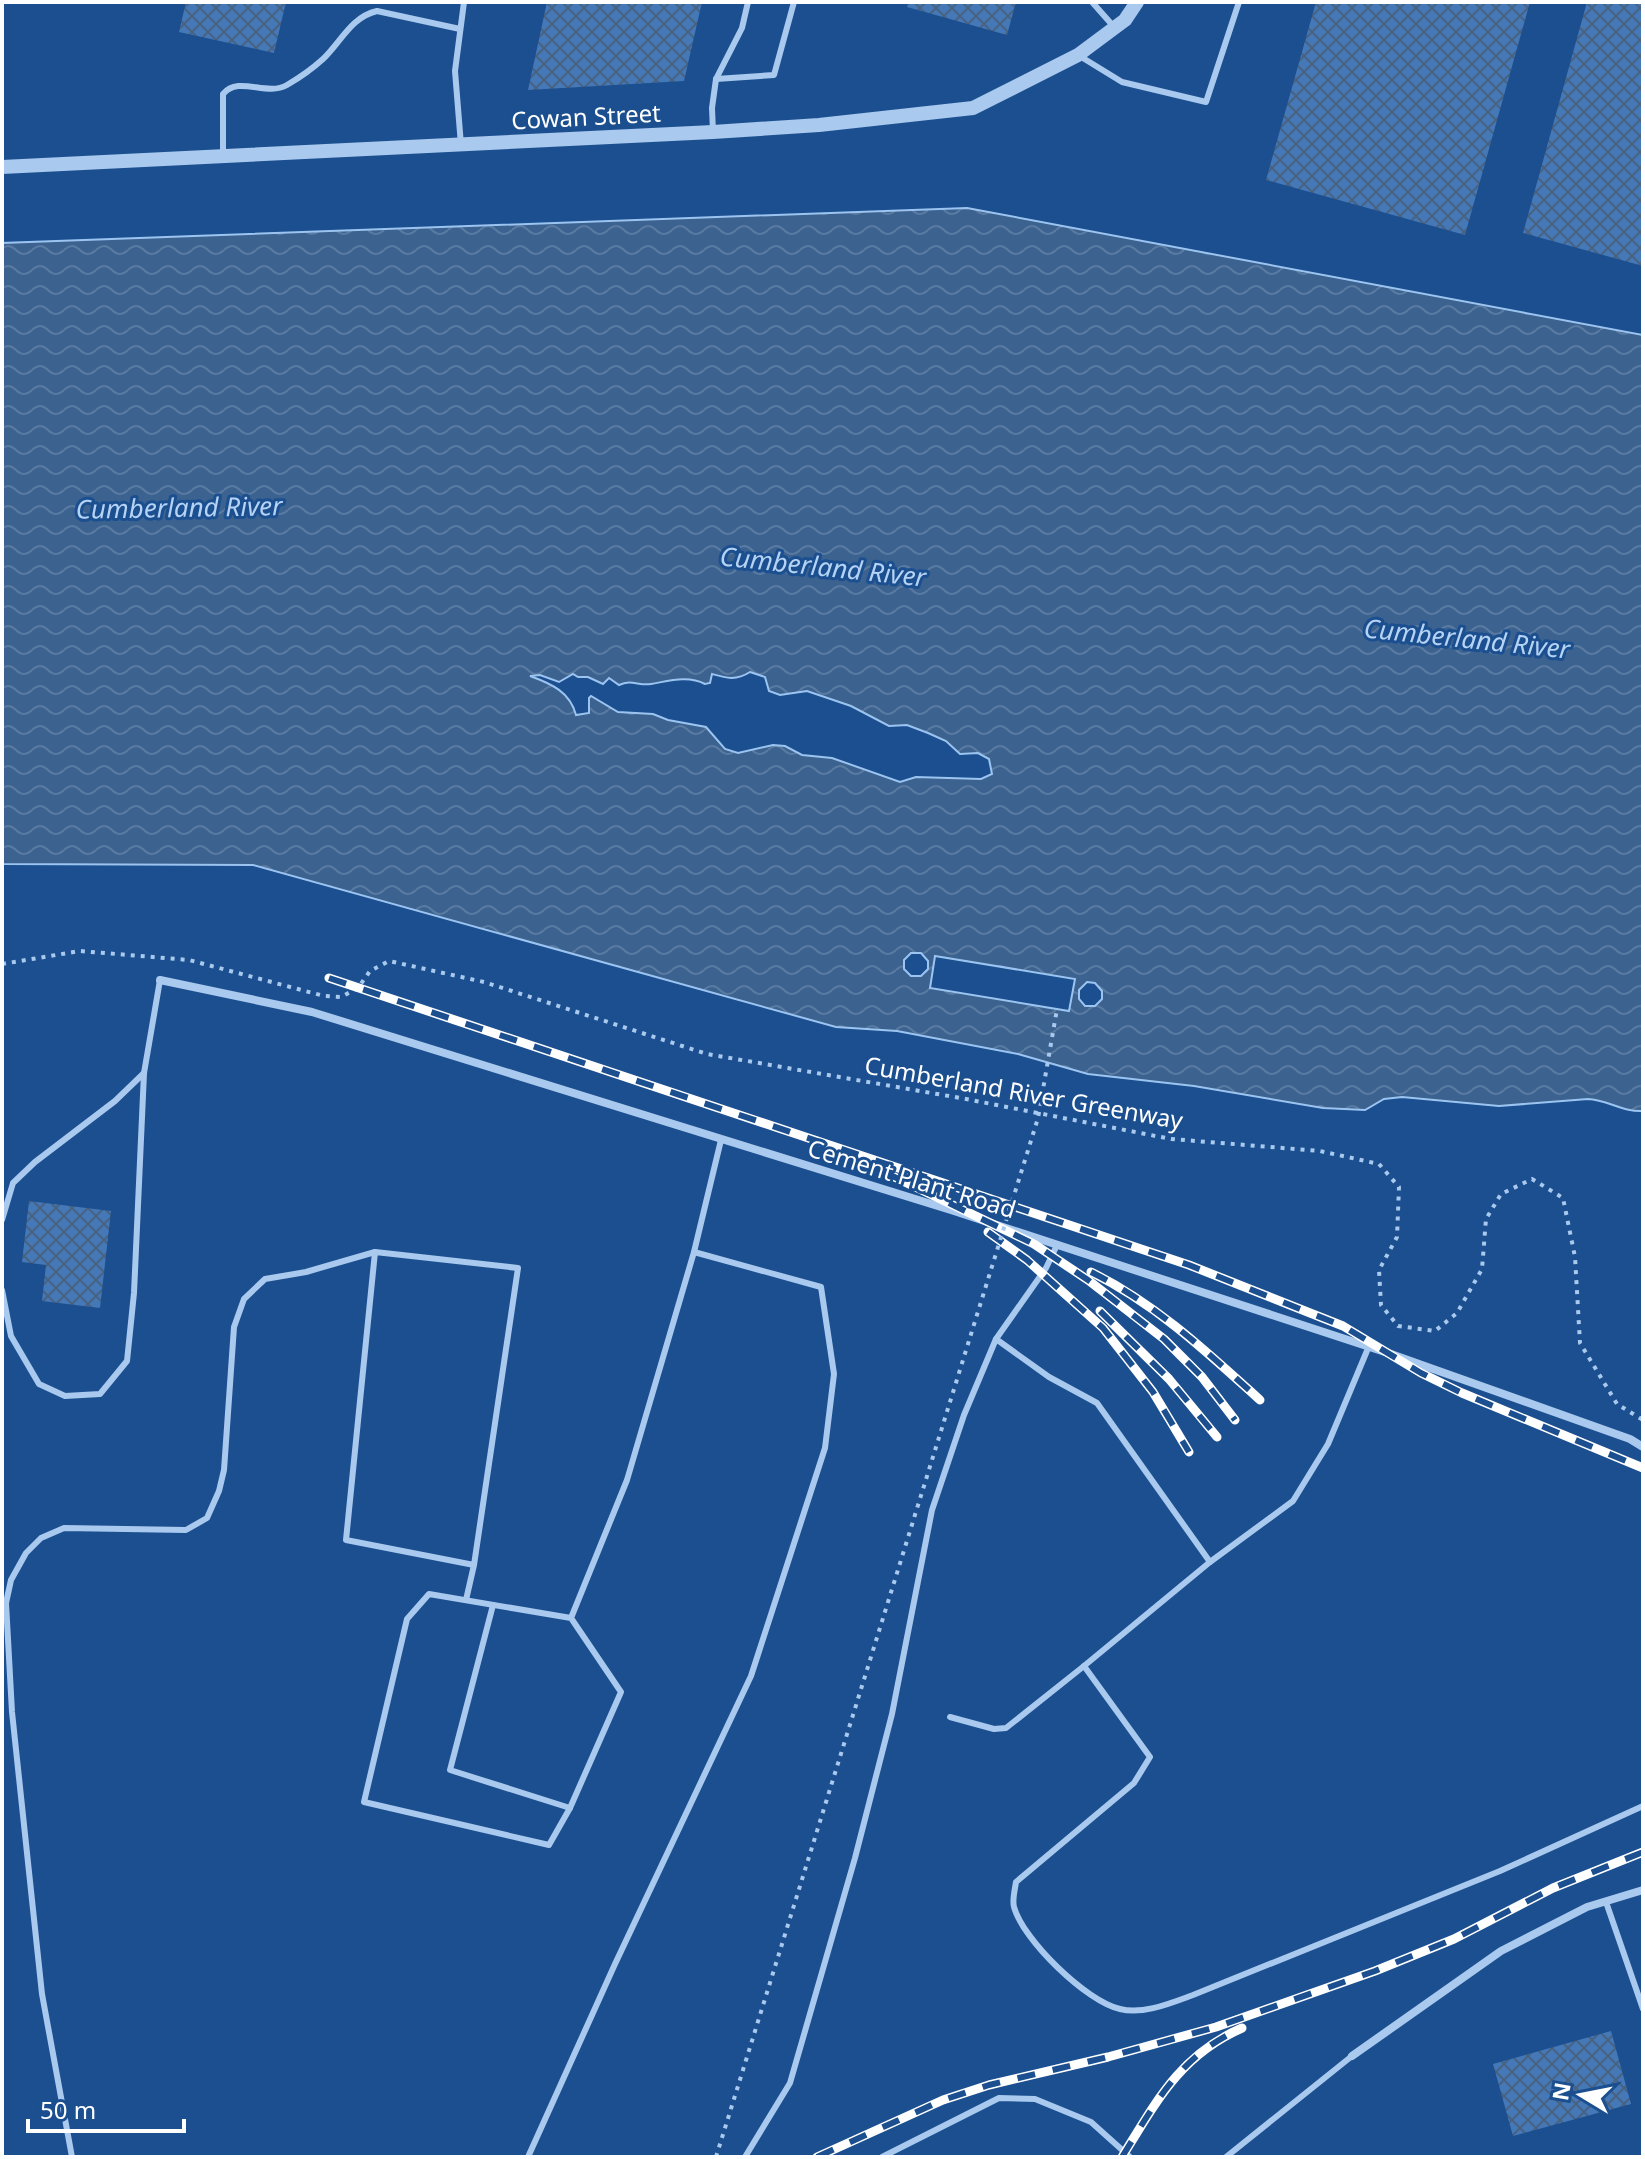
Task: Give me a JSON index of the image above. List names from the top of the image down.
{
  "streets": {
    "street": ["Cowan Street", "Cement Plant Road"],
    "path": ["Cumberland River Greenway"]
  },
  "water": ["Cumberland River"],
  "scale_bar": "50 m",
  "north": "left"
}
